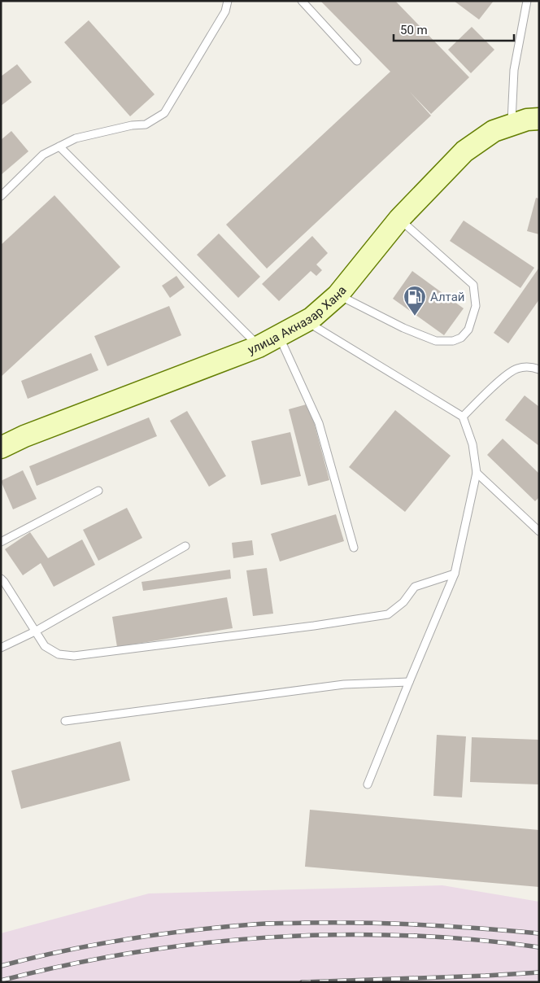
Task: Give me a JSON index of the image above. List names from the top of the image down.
{
  "streets": {
    "main road": ["улица Акназар Хана"]
  },
  "places": {
    "fuel station": ["Алтай"]
  },
  "scale_bar": "50 m"
}
